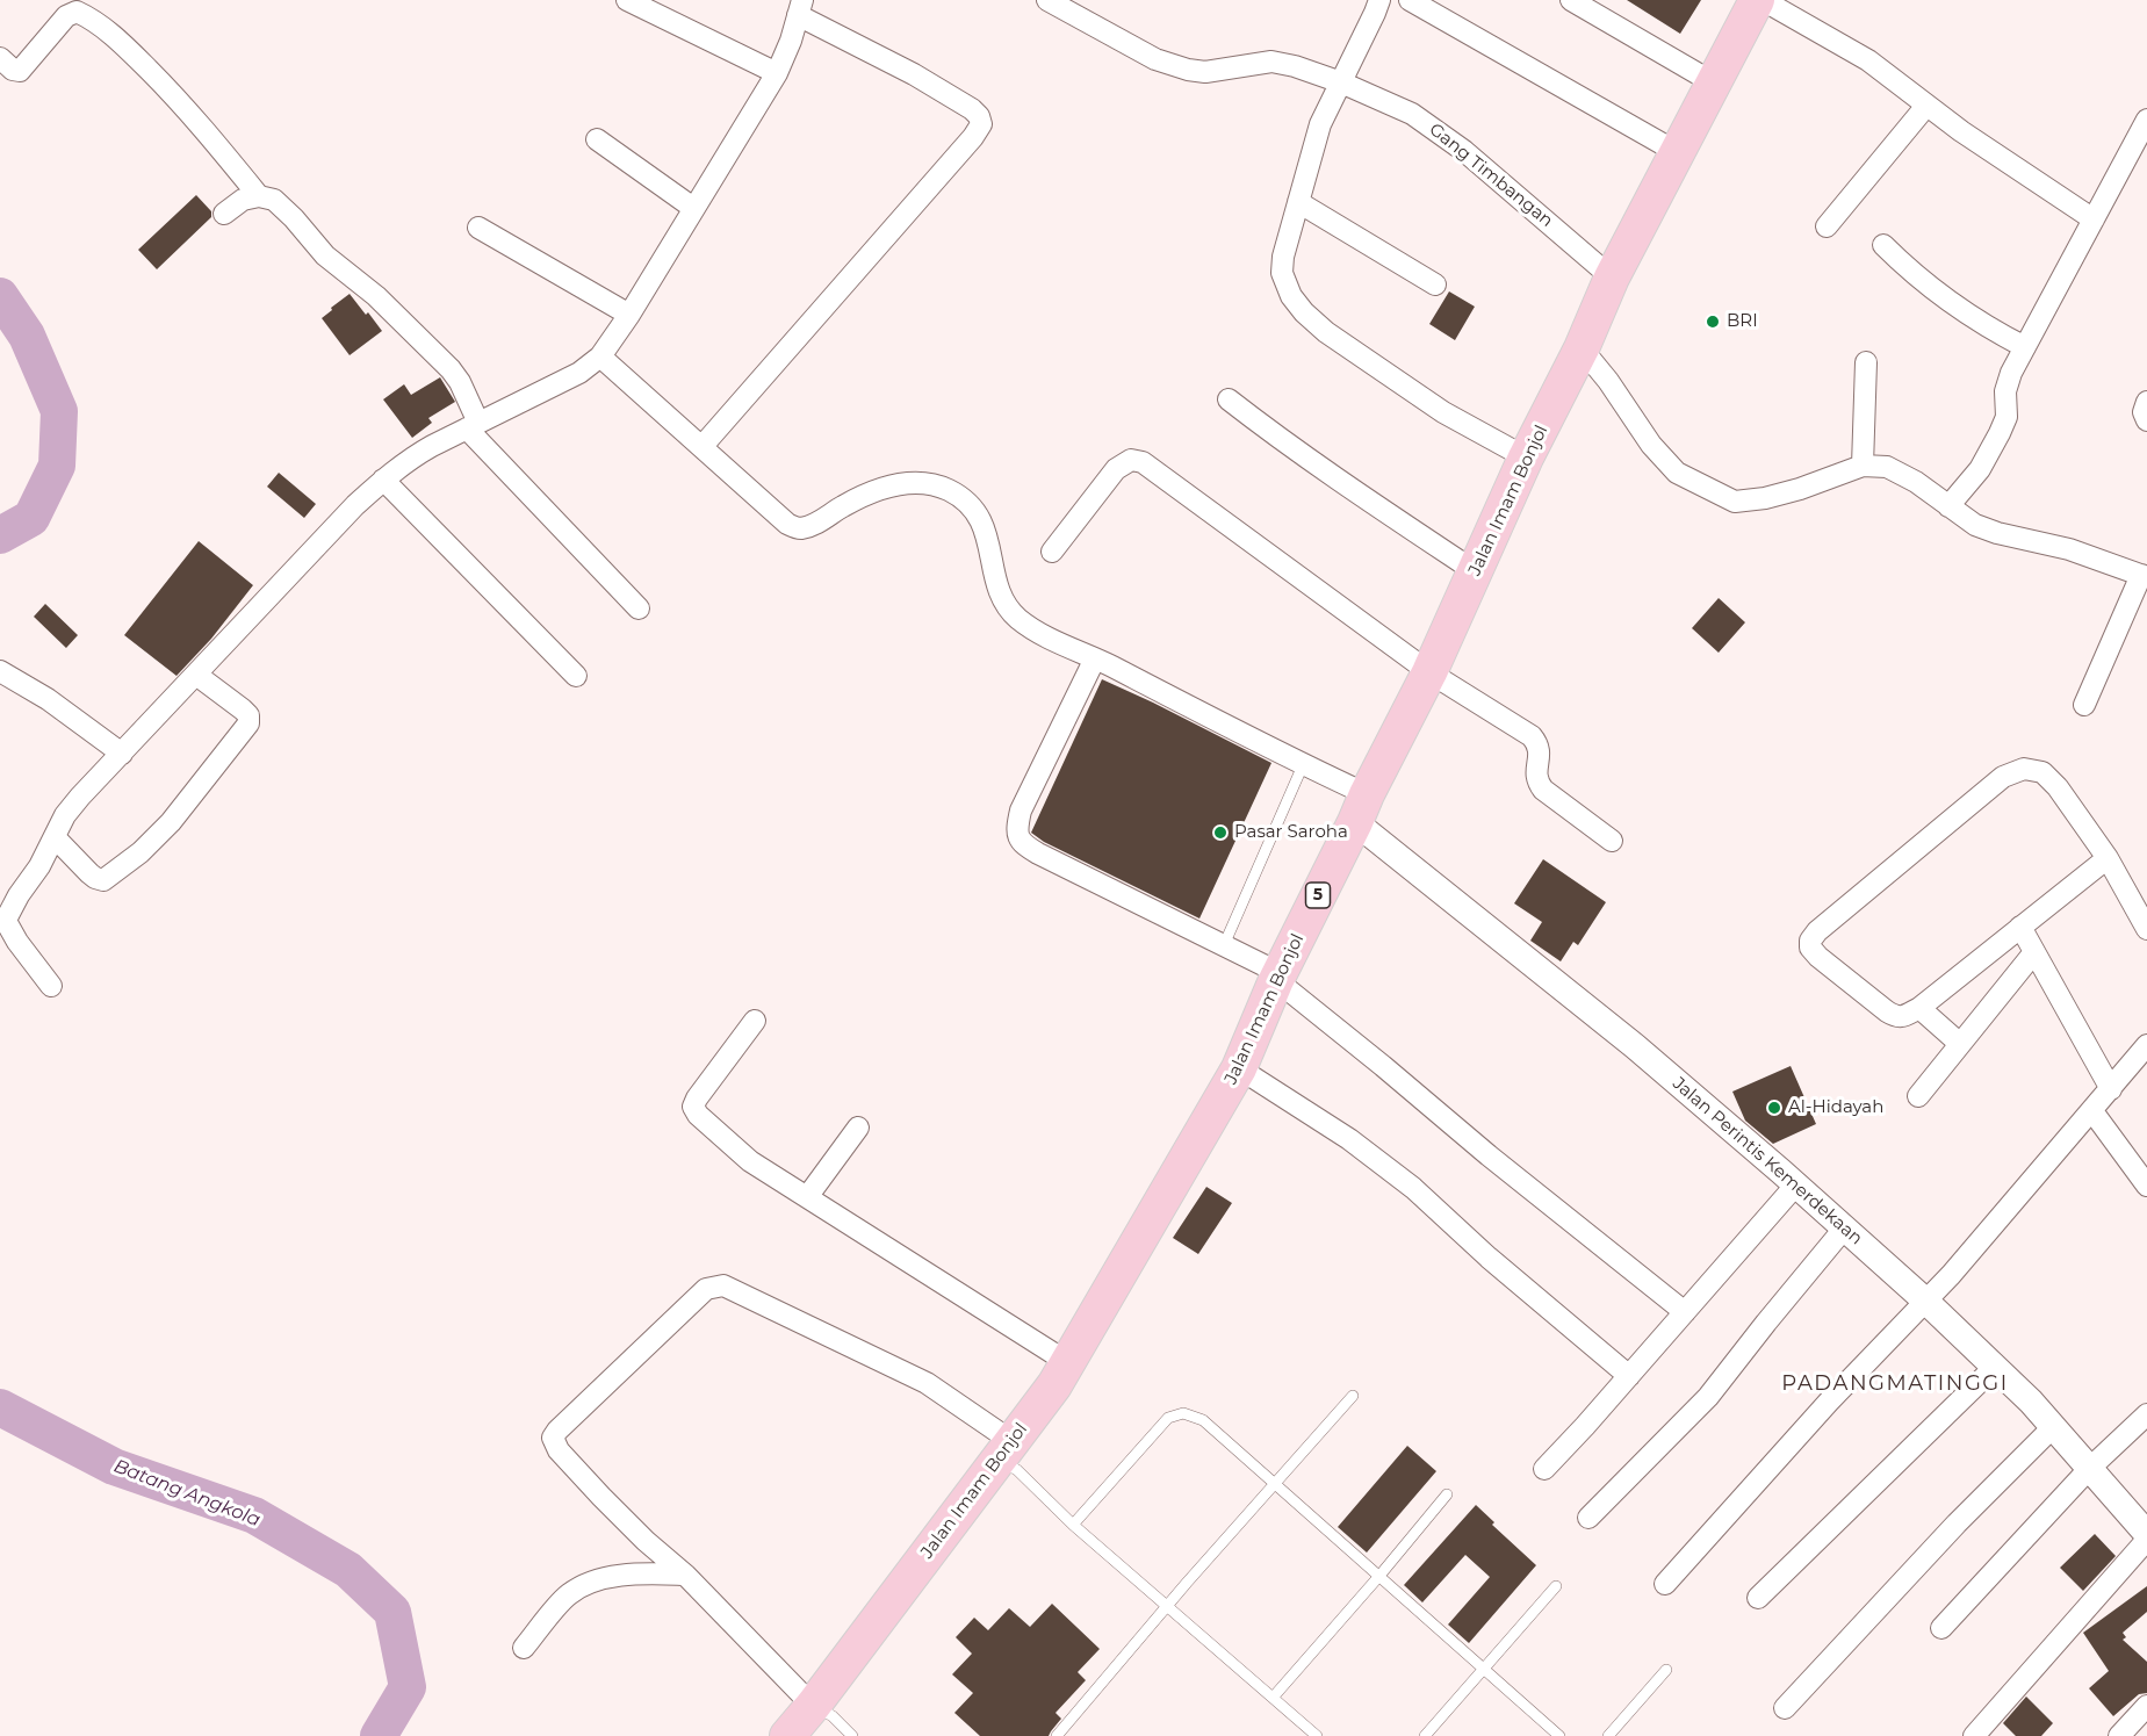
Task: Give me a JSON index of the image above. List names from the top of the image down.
{
  "streets": {
    "highway": ["Jalan Imam Bonjol", "5"],
    "street": ["Gang Timbangan", "Jalan Perintis Kemerdekaan"]
  },
  "crossings": [
    ["Gang Timbangan", "Jalan Imam Bonjol"],
    ["Jalan Imam Bonjol", "Jalan Perintis Kemerdekaan"]
  ],
  "districts": ["PADANGMATINGGI"],
  "water": ["Batang Angkola"],
  "places": ["BRI", "Pasar Saroha", "Al-Hidayah"]
}
